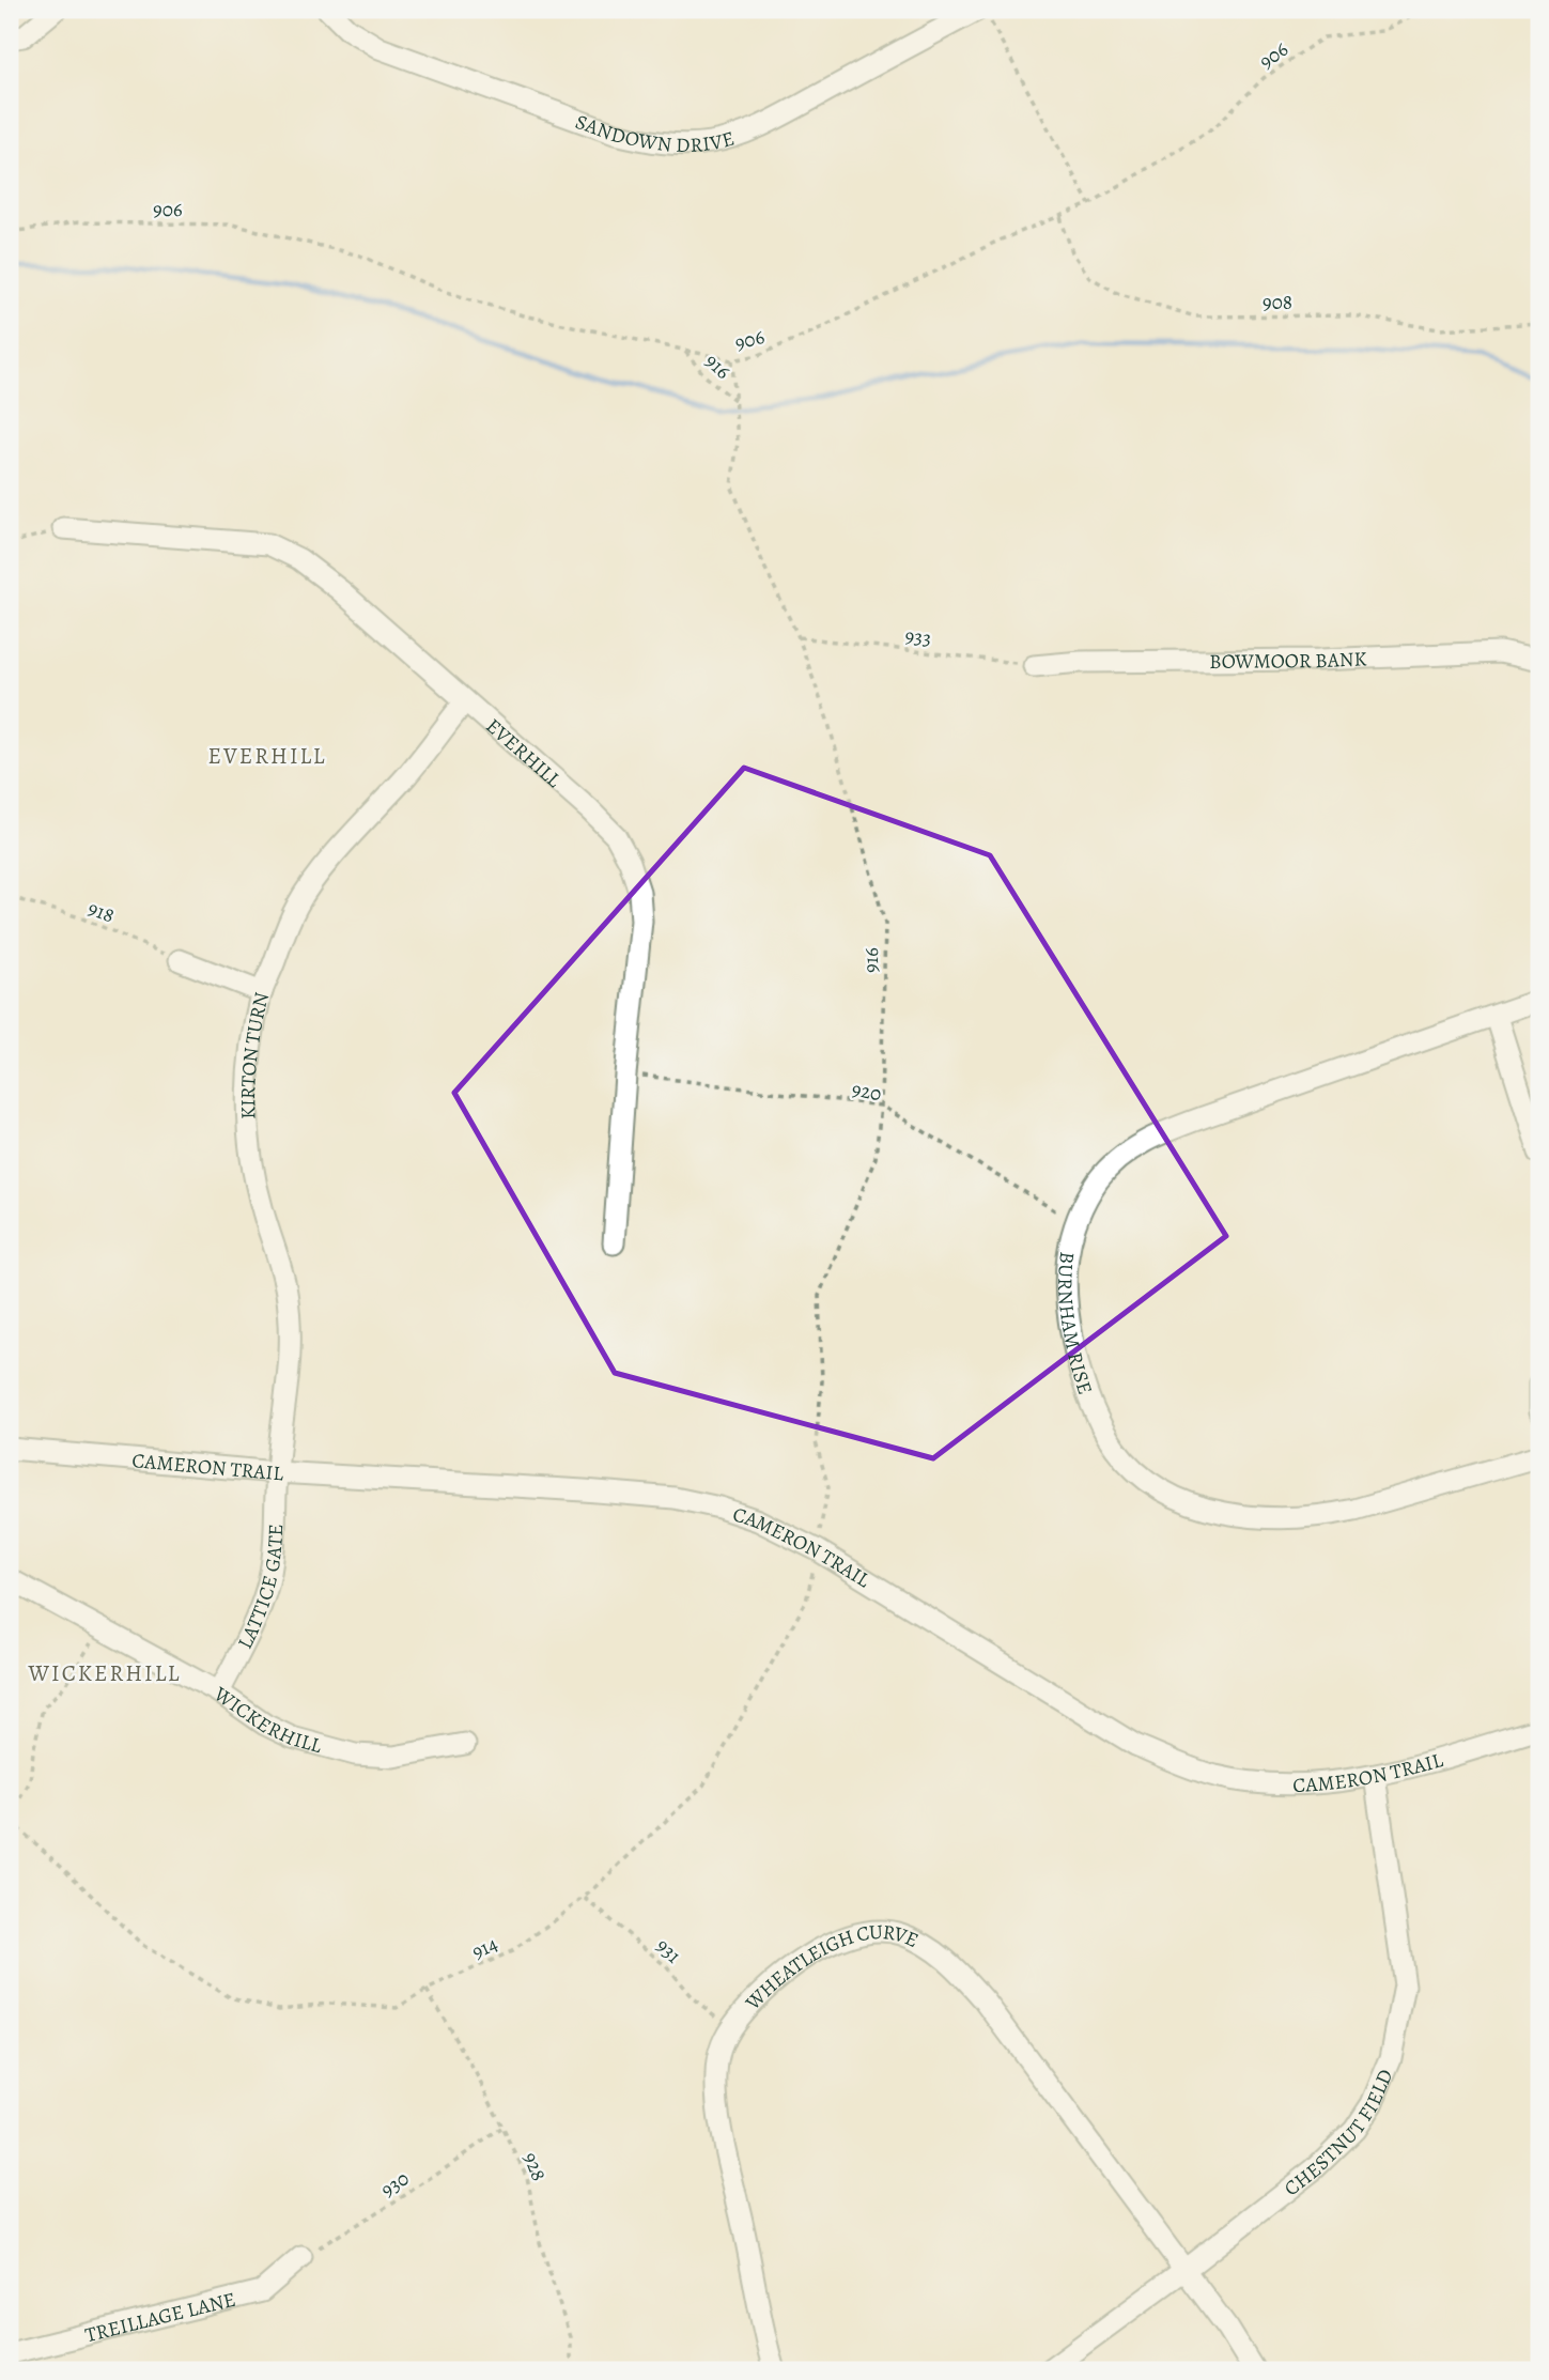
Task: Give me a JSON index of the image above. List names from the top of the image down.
{
  "streets": {
    "street": [
      "SANDOWN DRIVE",
      "BOWMOOR BANK",
      "EVERHILL",
      "KIRTON TURN",
      "BURNHAM RISE",
      "CAMERON TRAIL",
      "LATTICE GATE",
      "WICKERHILL",
      "WHEATLEIGH CURVE",
      "CHESTNUT FIELD",
      "TREILLAGE LANE"
    ],
    "path": [
      "906",
      "908",
      "916",
      "933",
      "918",
      "920",
      "914",
      "931",
      "928",
      "930"
    ]
  },
  "crossings": [
    ["906", "908"],
    ["906", "916"],
    ["916", "933"],
    ["916", "920"],
    ["916", "CAMERON TRAIL"],
    ["916", "914"],
    ["933", "BOWMOOR BANK"],
    ["EVERHILL", "KIRTON TURN"],
    ["EVERHILL", "920"],
    ["KIRTON TURN", "CAMERON TRAIL"],
    ["KIRTON TURN", "LATTICE GATE"],
    ["920", "BURNHAM RISE"],
    ["CAMERON TRAIL", "LATTICE GATE"],
    ["CAMERON TRAIL", "914"],
    ["CAMERON TRAIL", "CHESTNUT FIELD"],
    ["LATTICE GATE", "WICKERHILL"],
    ["914", "931"],
    ["914", "928"],
    ["931", "WHEATLEIGH CURVE"],
    ["WHEATLEIGH CURVE", "CHESTNUT FIELD"],
    ["928", "930"],
    ["930", "TREILLAGE LANE"]
  ],
  "districts": ["EVERHILL", "WICKERHILL"]
}
